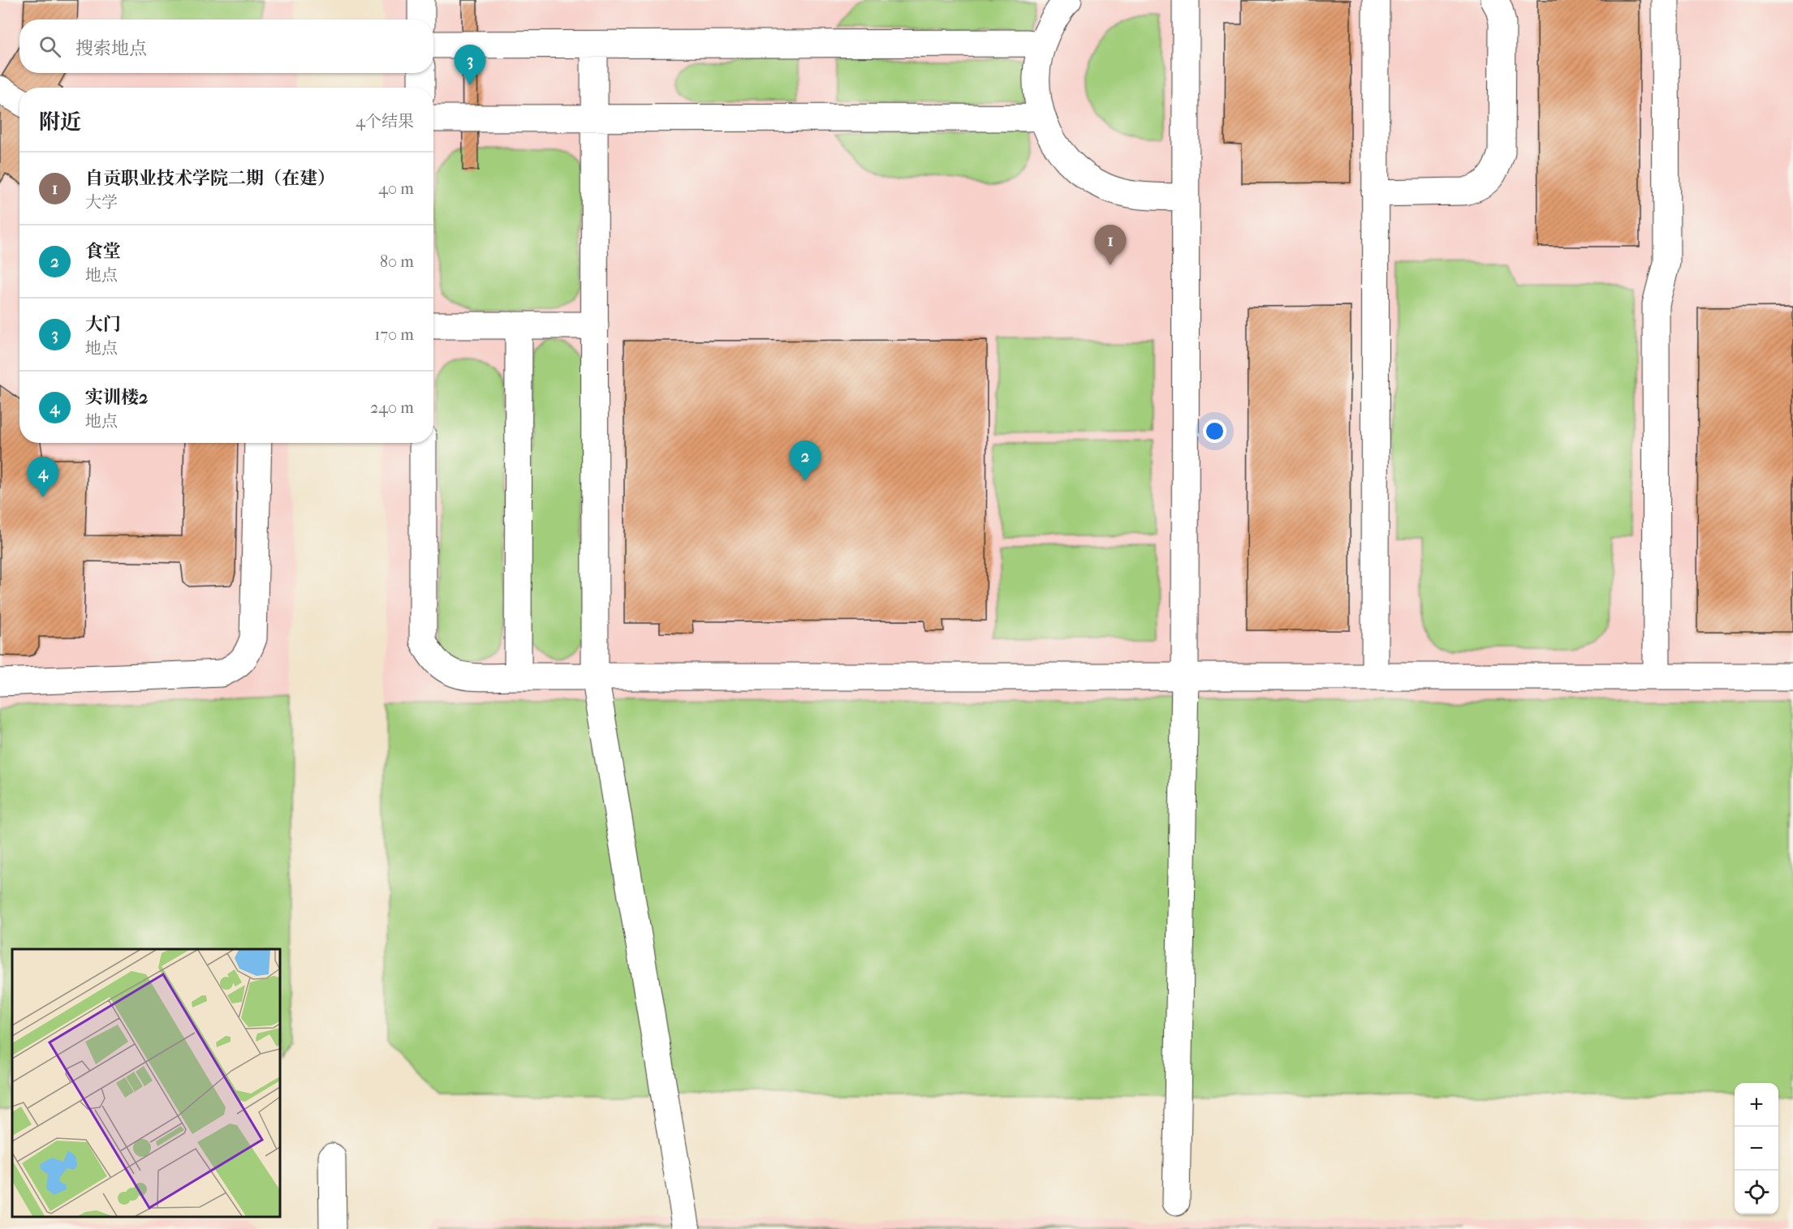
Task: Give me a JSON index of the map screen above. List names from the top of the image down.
{
  "page": {
    "search": "搜索地点",
    "pins": [
      "3",
      "1",
      "2",
      "4"
    ],
    "heading": ["附近", "4个结果"],
    "list": [
      {
        "mark": "1",
        "name": "自贡职业技术学院二期（在建）",
        "note": "大学",
        "value": "40 m"
      },
      {
        "mark": "2",
        "name": "食堂",
        "note": "地点",
        "value": "80 m"
      },
      {
        "mark": "3",
        "name": "大门",
        "note": "地点",
        "value": "170 m"
      },
      {
        "mark": "4",
        "name": "实训楼2",
        "note": "地点",
        "value": "240 m"
      }
    ],
    "map_buttons": ["+", "−"]
  }
}
